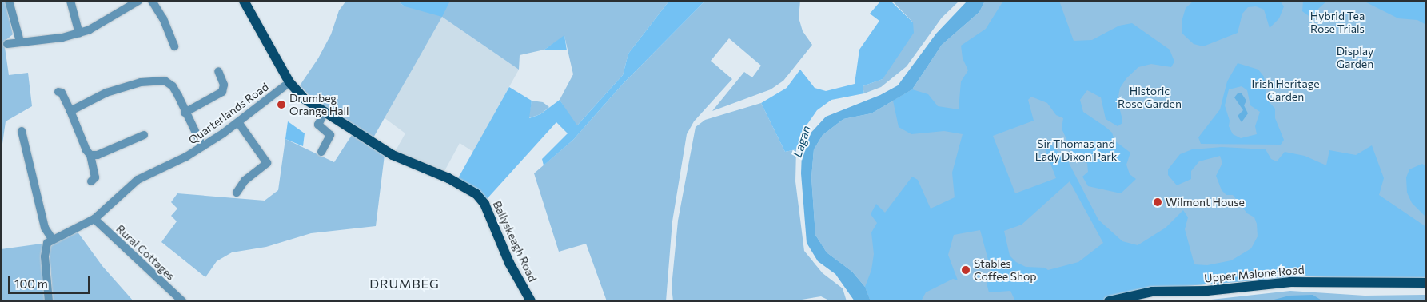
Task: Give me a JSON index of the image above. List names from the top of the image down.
{
  "streets": {
    "main road": ["Ballyskeagh Road", "Upper Malone Road"],
    "street": ["Quarterlands Road", "Rural Cottages"]
  },
  "crossings": [
    ["Quarterlands Road", "Ballyskeagh Road"],
    ["Quarterlands Road", "Rural Cottages"]
  ],
  "districts": ["DRUMBEG"],
  "water": ["Lagan"],
  "parks": [
    "Hybrid Tea Rose Trials",
    "Display Garden",
    "Irish Heritage Garden",
    "Historic Rose Garden",
    "Sir Thomas and Lady Dixon Park"
  ],
  "places": ["Drumbeg Orange Hall", "Wilmont House", "Stables Coffee Shop"],
  "scale_bar": "100 m"
}
